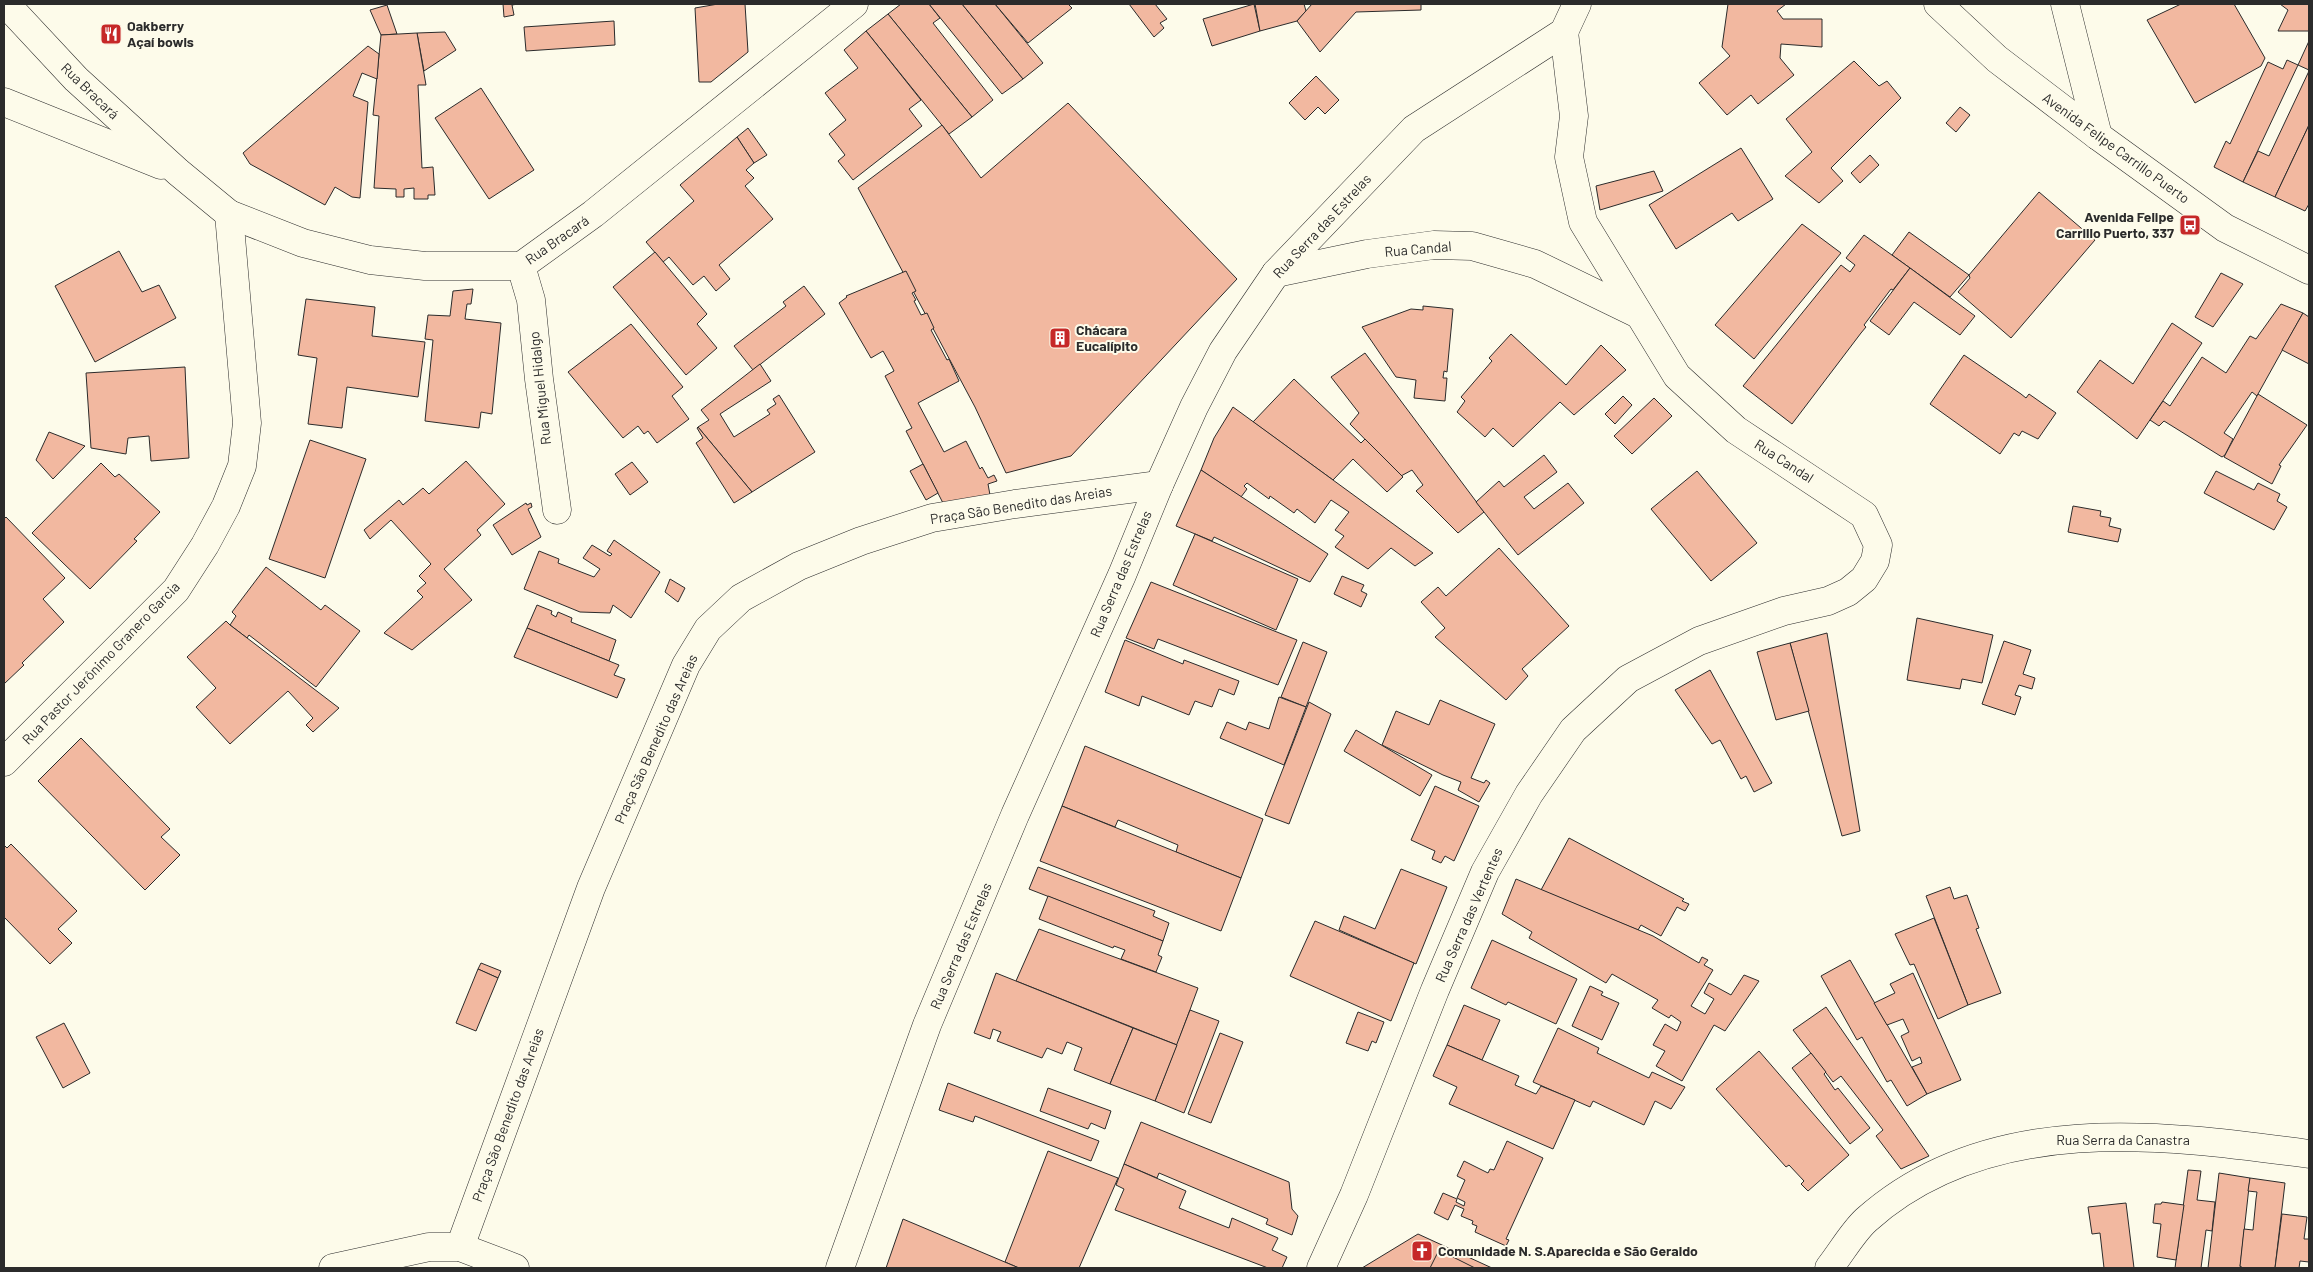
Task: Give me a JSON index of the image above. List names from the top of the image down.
{
  "streets": {
    "street": [
      "Rua Bracará",
      "Avenida Felipe Carrillo Puerto",
      "Rua Serra das Estrelas",
      "Rua Candal",
      "Rua Miguel Hidalgo",
      "Praça São Benedito das Areias",
      "Rua Pastor Jerônimo Granero Garcia",
      "Rua Serra das Vertentes",
      "Rua Serra da Canastra"
    ]
  },
  "crossings": [
    ["Rua Bracará", "Rua Miguel Hidalgo"],
    ["Rua Bracará", "Rua Pastor Jerônimo Granero Garcia"],
    ["Rua Serra das Estrelas", "Rua Candal"],
    ["Rua Serra das Estrelas", "Praça São Benedito das Areias"],
    ["Rua Candal", "Rua Serra das Vertentes"]
  ],
  "places": {
    "restaurant": ["Oakberry Açaí bowls"],
    "bus stop": ["Avenida Felipe Carrillo Puerto, 337"],
    "building": ["Chácara Eucalípito"],
    "church": ["Comunidade N. S.Aparecida e São Geraldo"]
  }
}
